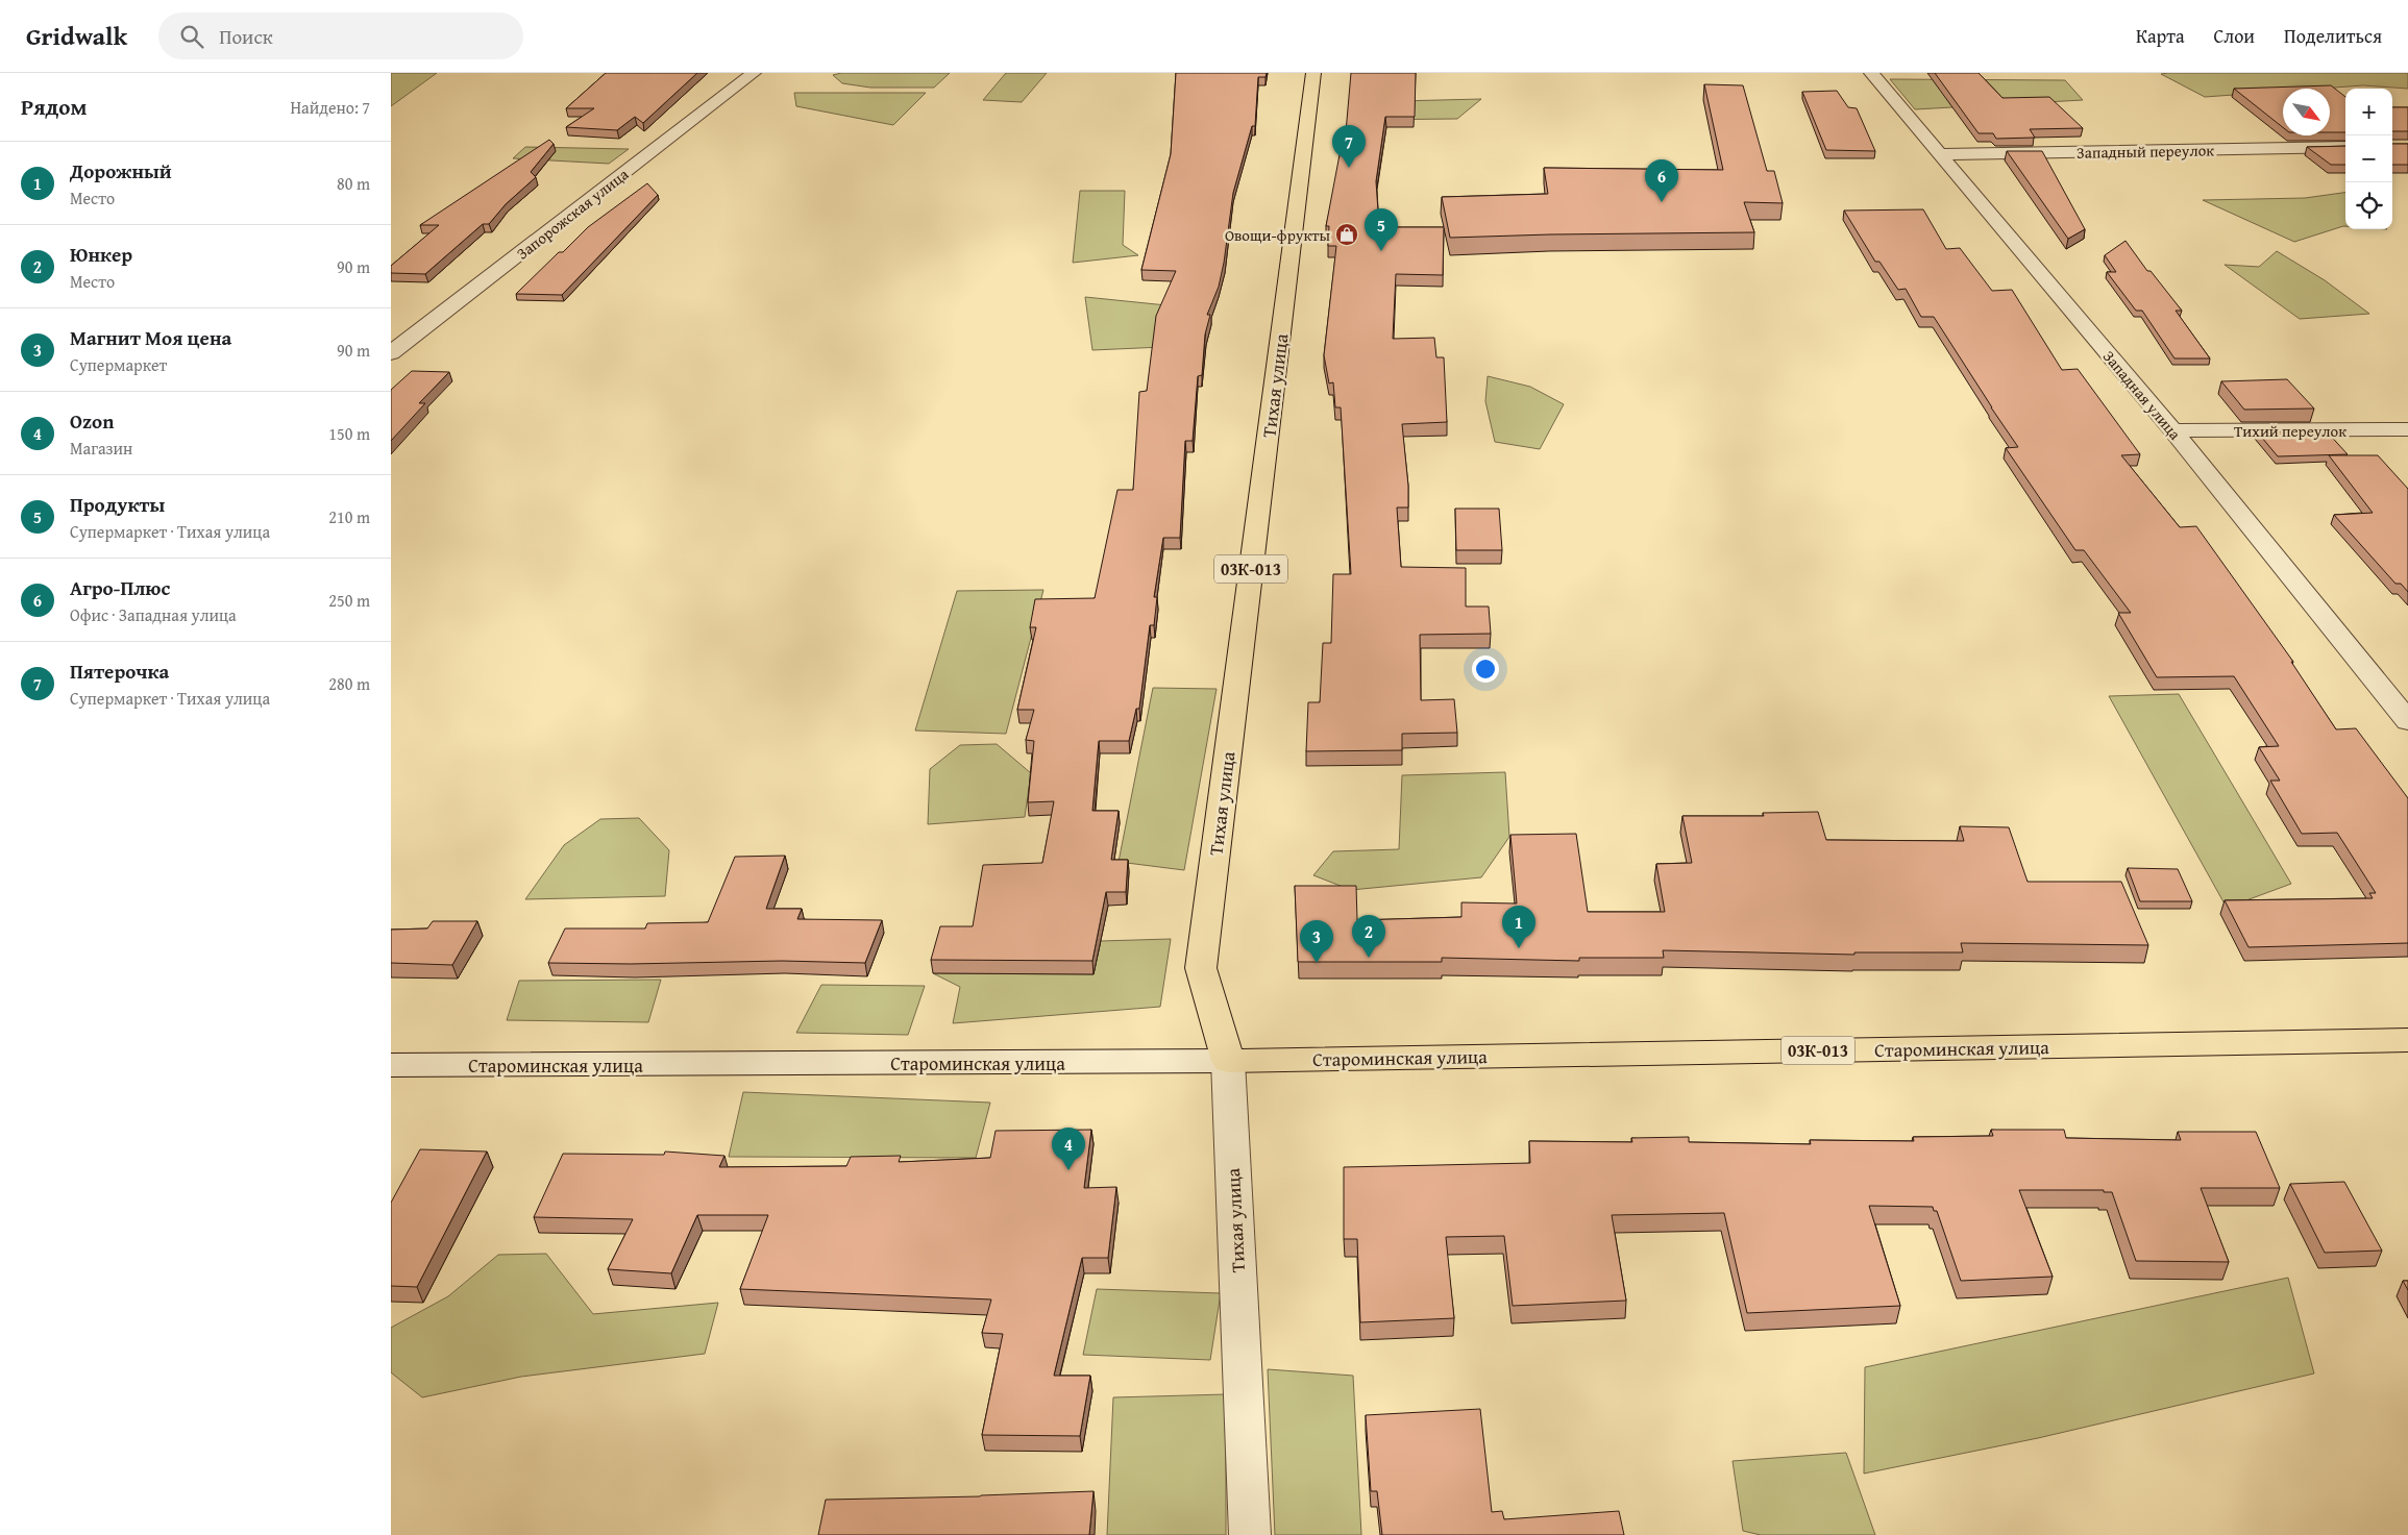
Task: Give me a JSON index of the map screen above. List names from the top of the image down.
{
  "streets": {
    "main road": ["Тихая улица", "03К-013", "Староминская улица"],
    "street": [
      "Западный переулок",
      "Запорожская улица",
      "Западная улица",
      "Тихий переулок"
    ]
  },
  "crossings": [
    ["Западный переулок", "Западная улица"],
    ["Тихая улица", "Староминская улица"],
    ["Западная улица", "Тихий переулок"]
  ],
  "places": {
    "shop": ["Овощи-фрукты"]
  },
  "north": "bottom right",
  "page": {
    "header": "Gridwalk",
    "search": "Поиск",
    "nav": ["Карта", "Слои", "Поделиться"],
    "heading": ["Рядом", "Найдено: 7"],
    "map_buttons": ["+", "−"],
    "pins": [
      "7",
      "6",
      "5",
      "1",
      "2",
      "3",
      "4"
    ],
    "list": [
      {
        "mark": "1",
        "name": "Дорожный",
        "note": "Место",
        "value": "80 m"
      },
      {
        "mark": "2",
        "name": "Юнкер",
        "note": "Место",
        "value": "90 m"
      },
      {
        "mark": "3",
        "name": "Магнит Моя цена",
        "note": "Супермаркет",
        "value": "90 m"
      },
      {
        "mark": "4",
        "name": "Ozon",
        "note": "Магазин",
        "value": "150 m"
      },
      {
        "mark": "5",
        "name": "Продукты",
        "note": "Супермаркет · Тихая улица",
        "value": "210 m"
      },
      {
        "mark": "6",
        "name": "Агро-Плюс",
        "note": "Офис · Западная улица",
        "value": "250 m"
      },
      {
        "mark": "7",
        "name": "Пятерочка",
        "note": "Супермаркет · Тихая улица",
        "value": "280 m"
      }
    ]
  }
}
